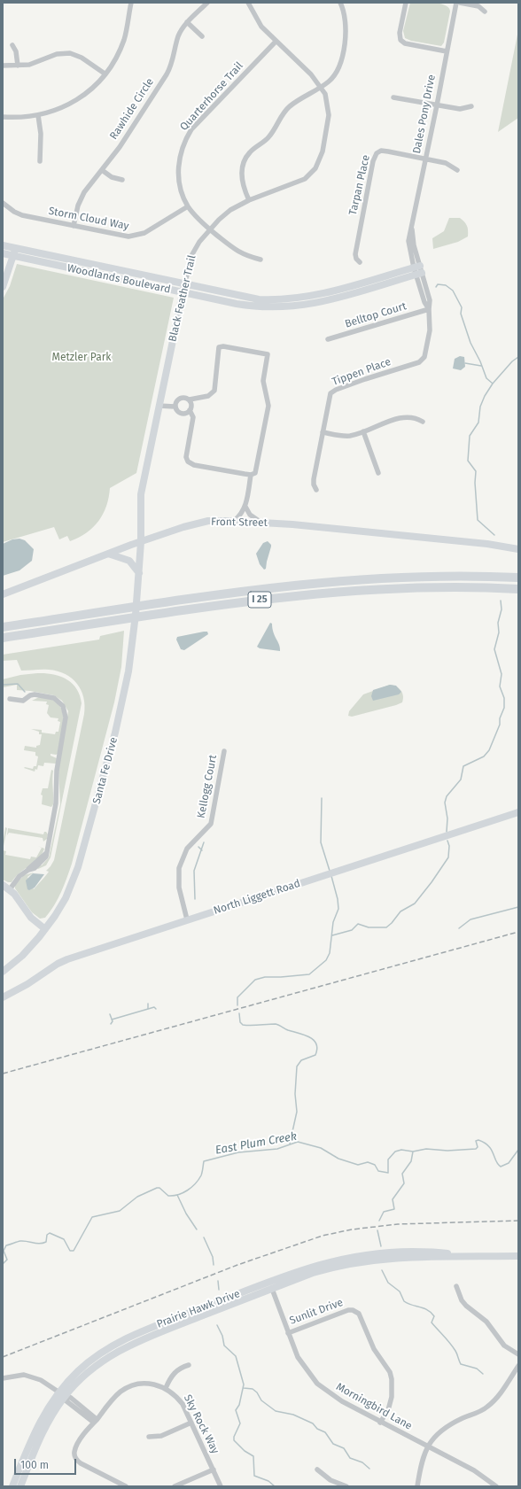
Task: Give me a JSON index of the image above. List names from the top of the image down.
{
  "streets": {
    "highway": ["I 25"],
    "street": [
      "Quarterhorse Trail",
      "Rawhide Circle",
      "Dales Pony Drive",
      "Tarpan Place",
      "Storm Cloud Way",
      "Woodlands Boulevard",
      "Black Feather Trail",
      "Belltop Court",
      "Tippen Place",
      "Front Street",
      "Santa Fe Drive",
      "Kellogg Court",
      "North Liggett Road",
      "Prairie Hawk Drive",
      "Sunlit Drive",
      "Morningbird Lane",
      "Sky Rock Way"
    ]
  },
  "crossings": [
    ["Quarterhorse Trail", "Storm Cloud Way"],
    ["Quarterhorse Trail", "Black Feather Trail"],
    ["Rawhide Circle", "Storm Cloud Way"],
    ["Dales Pony Drive", "Tarpan Place"],
    ["Dales Pony Drive", "Woodlands Boulevard"],
    ["Dales Pony Drive", "Tippen Place"],
    ["Woodlands Boulevard", "Black Feather Trail"],
    ["Woodlands Boulevard", "Tippen Place"],
    ["Black Feather Trail", "Front Street"],
    ["Black Feather Trail", "Santa Fe Drive"],
    ["Belltop Court", "Tippen Place"],
    ["Front Street", "Santa Fe Drive"],
    ["Kellogg Court", "North Liggett Road"],
    ["Prairie Hawk Drive", "Morningbird Lane"],
    ["Sunlit Drive", "Morningbird Lane"]
  ],
  "water": ["East Plum Creek"],
  "parks": ["Metzler Park"],
  "scale_bar": "100 m"
}
